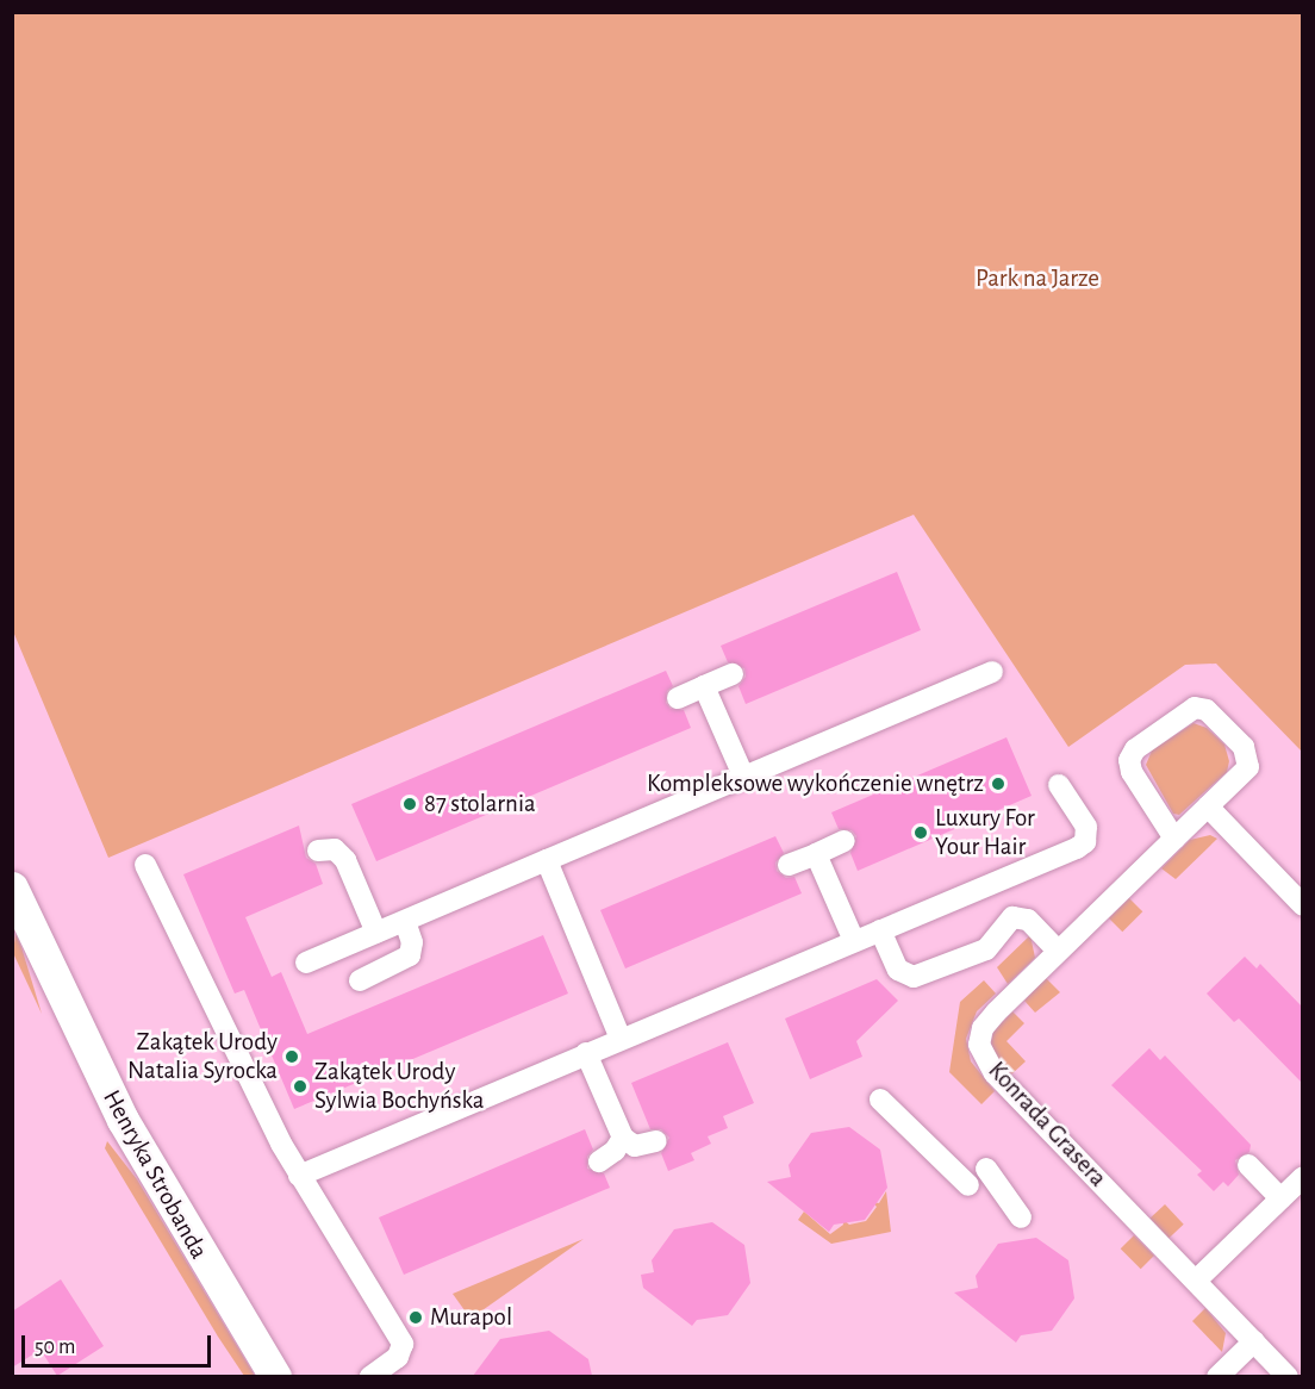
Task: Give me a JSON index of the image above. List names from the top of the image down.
{
  "streets": {
    "street": ["Konrada Grasera", "Henryka Strobanda"]
  },
  "parks": ["Park na Jarze"],
  "places": [
    "Kompleksowe wykończenie wnętrz",
    "87 stolarnia",
    "Luxury For Your Hair",
    "Zakątek Urody Natalia Syrocka",
    "Zakątek Urody Sylwia Bochyńska",
    "Murapol"
  ],
  "scale_bar": "50 m"
}
